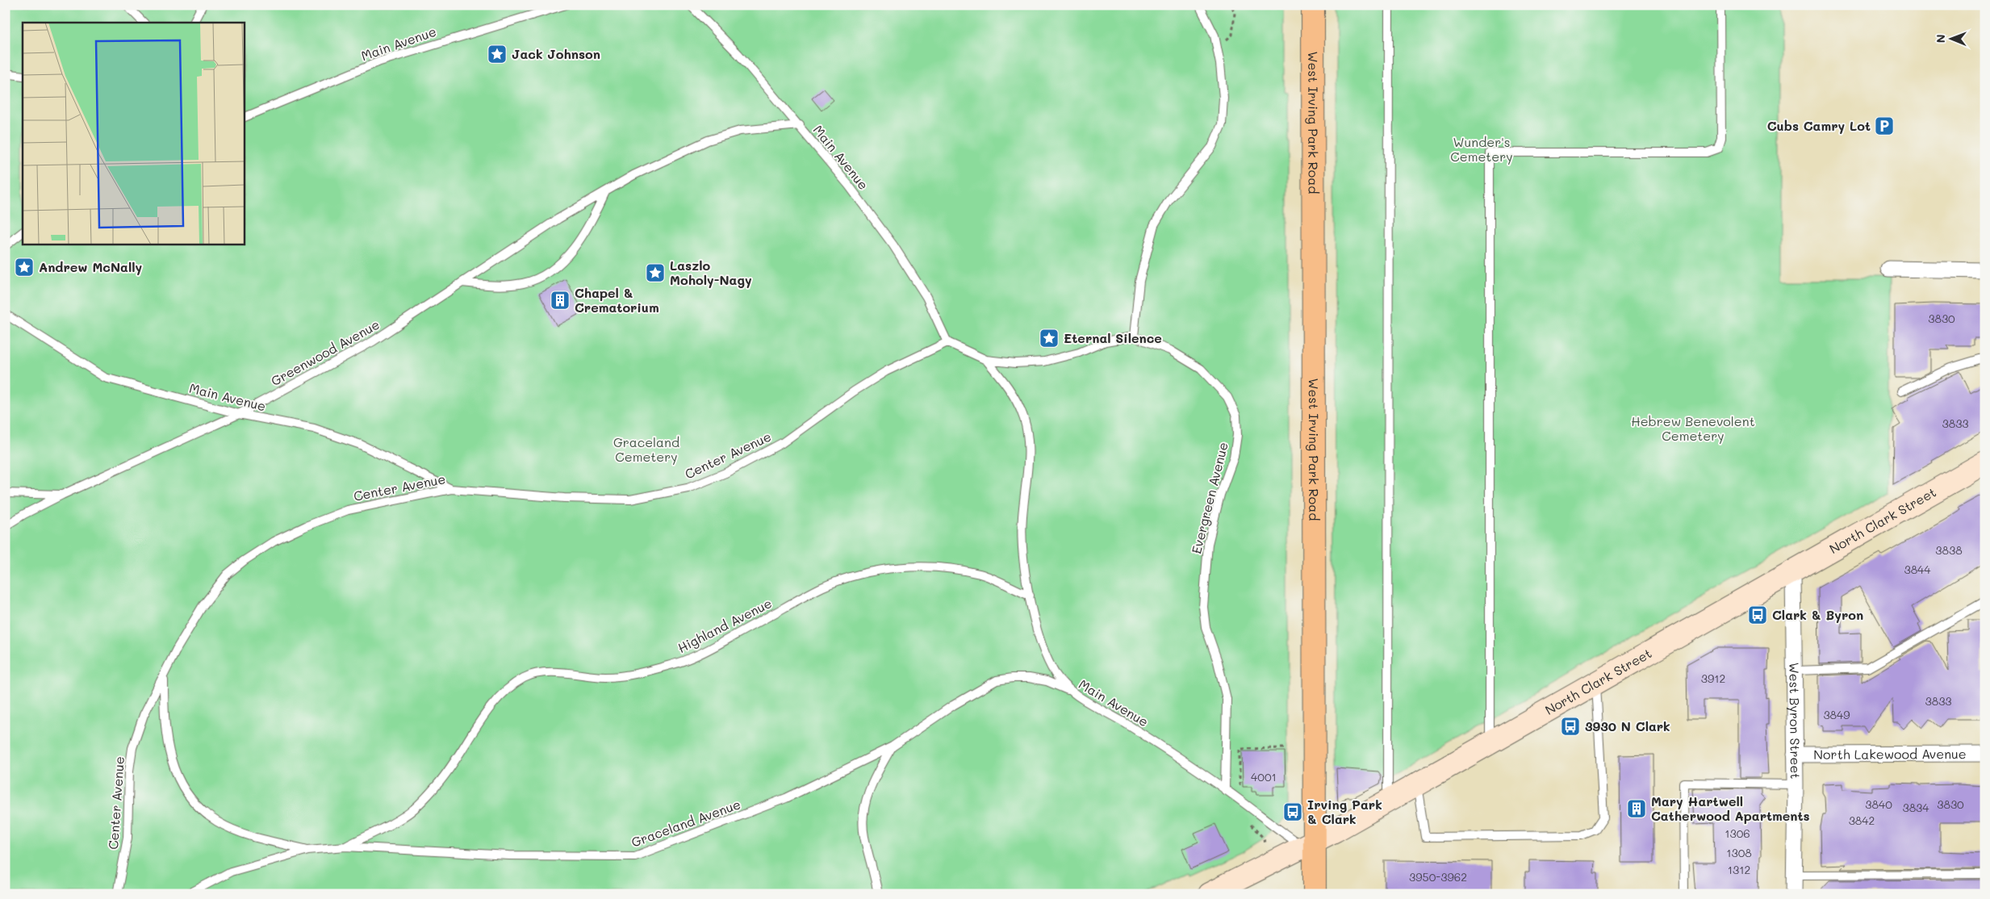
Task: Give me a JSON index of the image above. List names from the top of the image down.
{
  "streets": {
    "main road": ["West Irving Park Road", "North Clark Street"],
    "street": ["West Byron Street", "North Lakewood Avenue"],
    "lane": [
      "Main Avenue",
      "Greenwood Avenue",
      "Center Avenue",
      "Evergreen Avenue",
      "Highland Avenue",
      "Graceland Avenue"
    ]
  },
  "crossings": [
    ["Main Avenue", "West Irving Park Road"],
    ["Main Avenue", "Greenwood Avenue"],
    ["Main Avenue", "Center Avenue"],
    ["Main Avenue", "Evergreen Avenue"],
    ["Main Avenue", "North Clark Street"],
    ["Main Avenue", "Highland Avenue"],
    ["Main Avenue", "Graceland Avenue"],
    ["West Irving Park Road", "North Clark Street"],
    ["North Clark Street", "West Byron Street"],
    ["Highland Avenue", "Graceland Avenue"],
    ["West Byron Street", "North Lakewood Avenue"]
  ],
  "parks": ["Wunder's Cemetery", "Hebrew Benevolent Cemetery", "Graceland Cemetery"],
  "places": {
    "place": [
      "Jack Johnson",
      "Andrew McNally",
      "Laszlo Moholy-Nagy",
      "Eternal Silence"
    ],
    "parking": ["Cubs Camry Lot"],
    "building": ["Chapel & Crematorium", "Mary Hartwell Catherwood Apartments"],
    "bus stop": ["Clark & Byron", "3930 N Clark", "Irving Park & Clark"]
  },
  "house_numbers": [
    "3830",
    "3833",
    "3838",
    "3844",
    "3912",
    "3833",
    "3849",
    "4001",
    "3840",
    "3830",
    "3834",
    "3842",
    "1306",
    "1308",
    "1312",
    "3950-3962"
  ],
  "north": "left"
}
